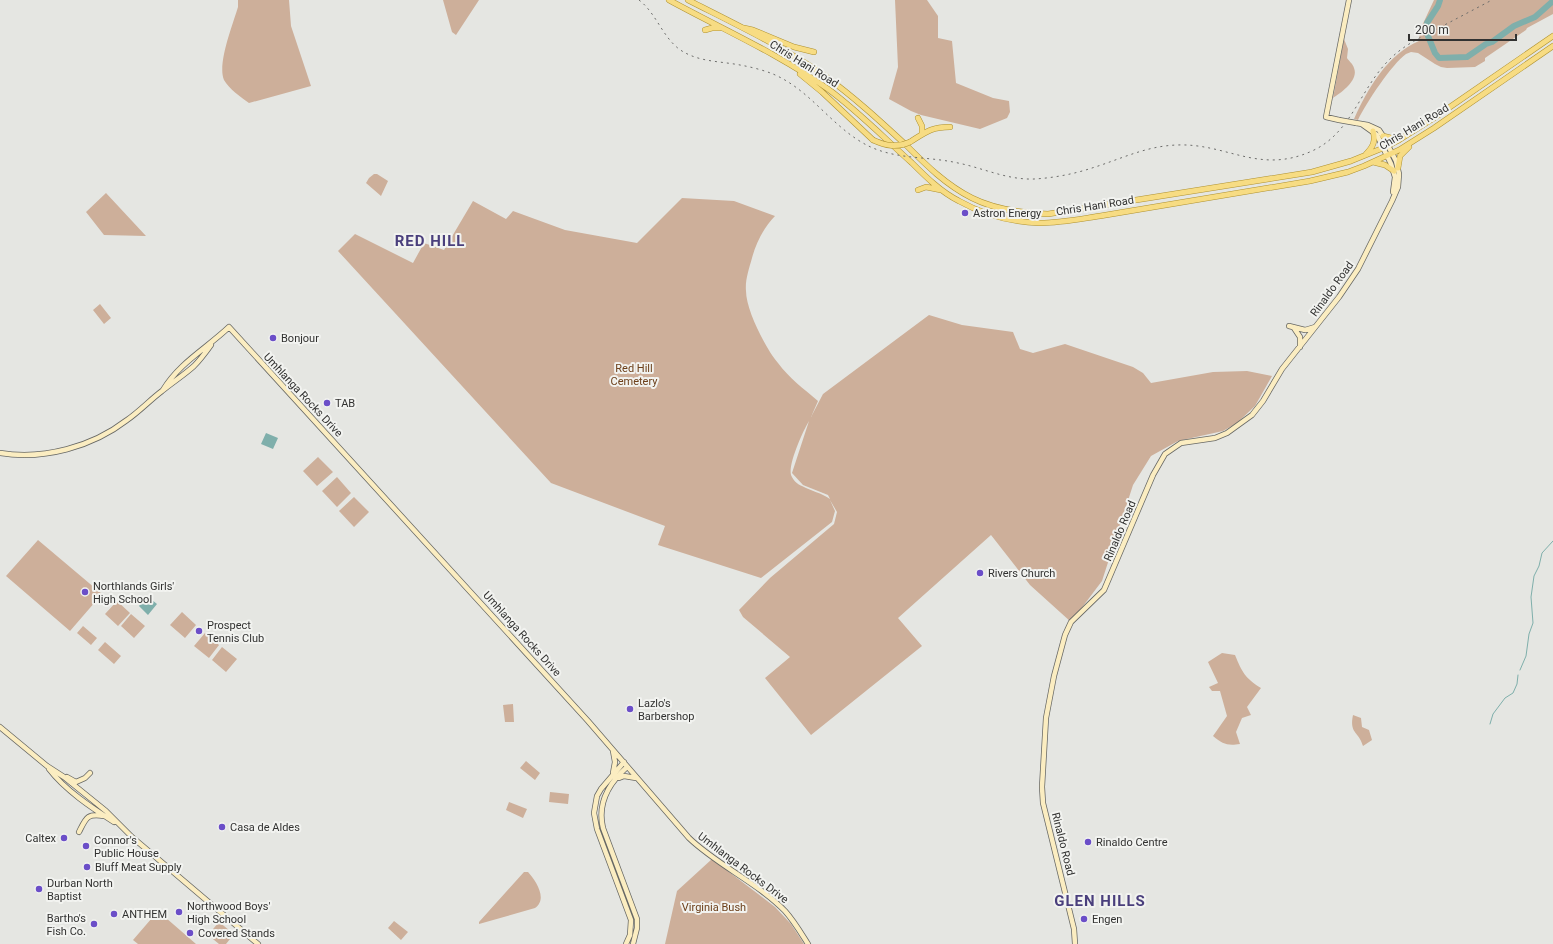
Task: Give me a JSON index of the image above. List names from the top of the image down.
{
  "streets": {
    "main road": ["Chris Hani Road"],
    "street": ["Rinaldo Road", "Umhlanga Rocks Drive"]
  },
  "crossings": [
    ["Chris Hani Road", "Rinaldo Road"]
  ],
  "districts": ["RED HILL", "GLEN HILLS"],
  "parks": ["Red Hill Cemetery", "Virginia Bush"],
  "places": [
    "Astron Energy",
    "Bonjour",
    "TAB",
    "Rivers Church",
    "Northlands Girls' High School",
    "Prospect Tennis Club",
    "Lazlo's Barbershop",
    "Casa de Aldes",
    "Caltex",
    "Rinaldo Centre",
    "Connor's Public House",
    "Bluff Meat Supply",
    "Durban North Baptist",
    "Northwood Boys' High School",
    "ANTHEM",
    "Engen",
    "Bartho's Fish Co.",
    "Covered Stands"
  ],
  "scale_bar": "200 m"
}
